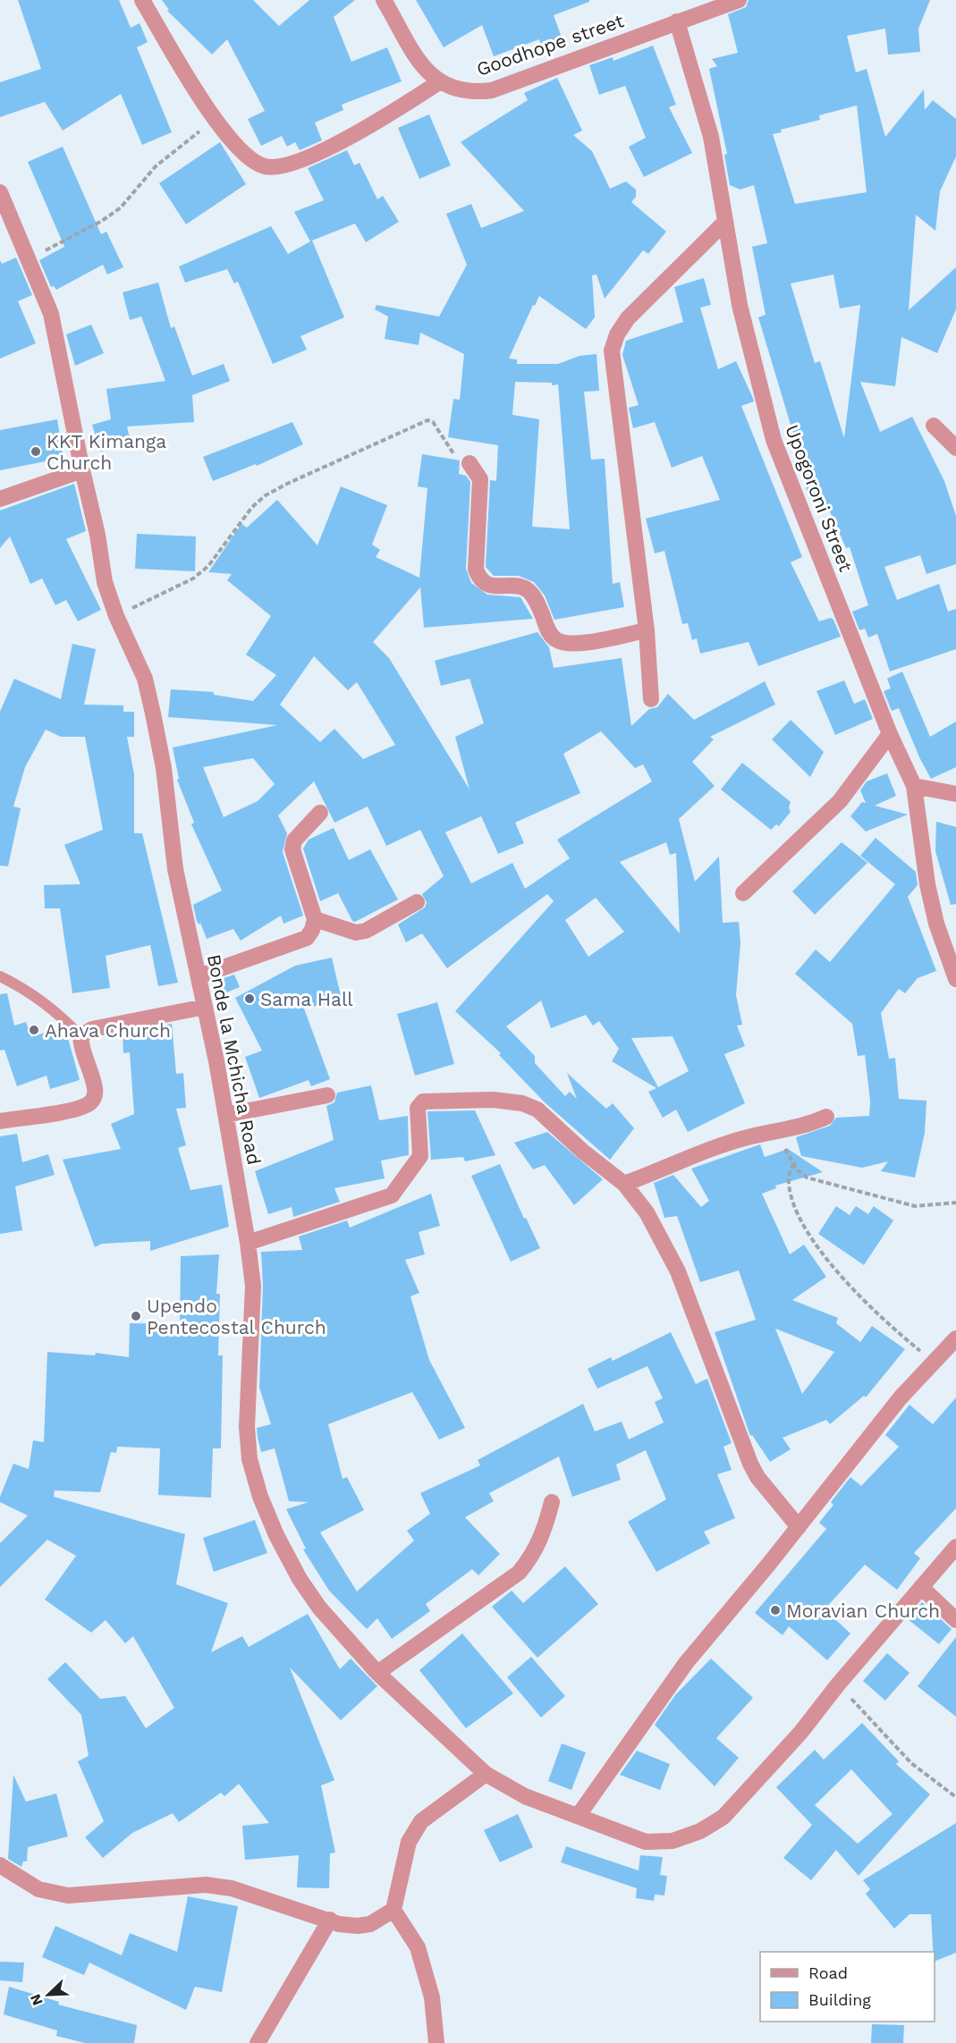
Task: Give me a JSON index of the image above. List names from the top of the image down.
{
  "streets": {
    "street": ["Goodhope street", "Upogoroni Street", "Bonde la Mchicha Road"]
  },
  "crossings": [
    ["Goodhope street", "Upogoroni Street"]
  ],
  "places": [
    "KKT Kimanga Church",
    "Sama Hall",
    "Ahava Church",
    "Upendo Pentecostal Church",
    "Moravian Church"
  ],
  "legend": ["Road", "Building"],
  "north": "bottom left"
}
